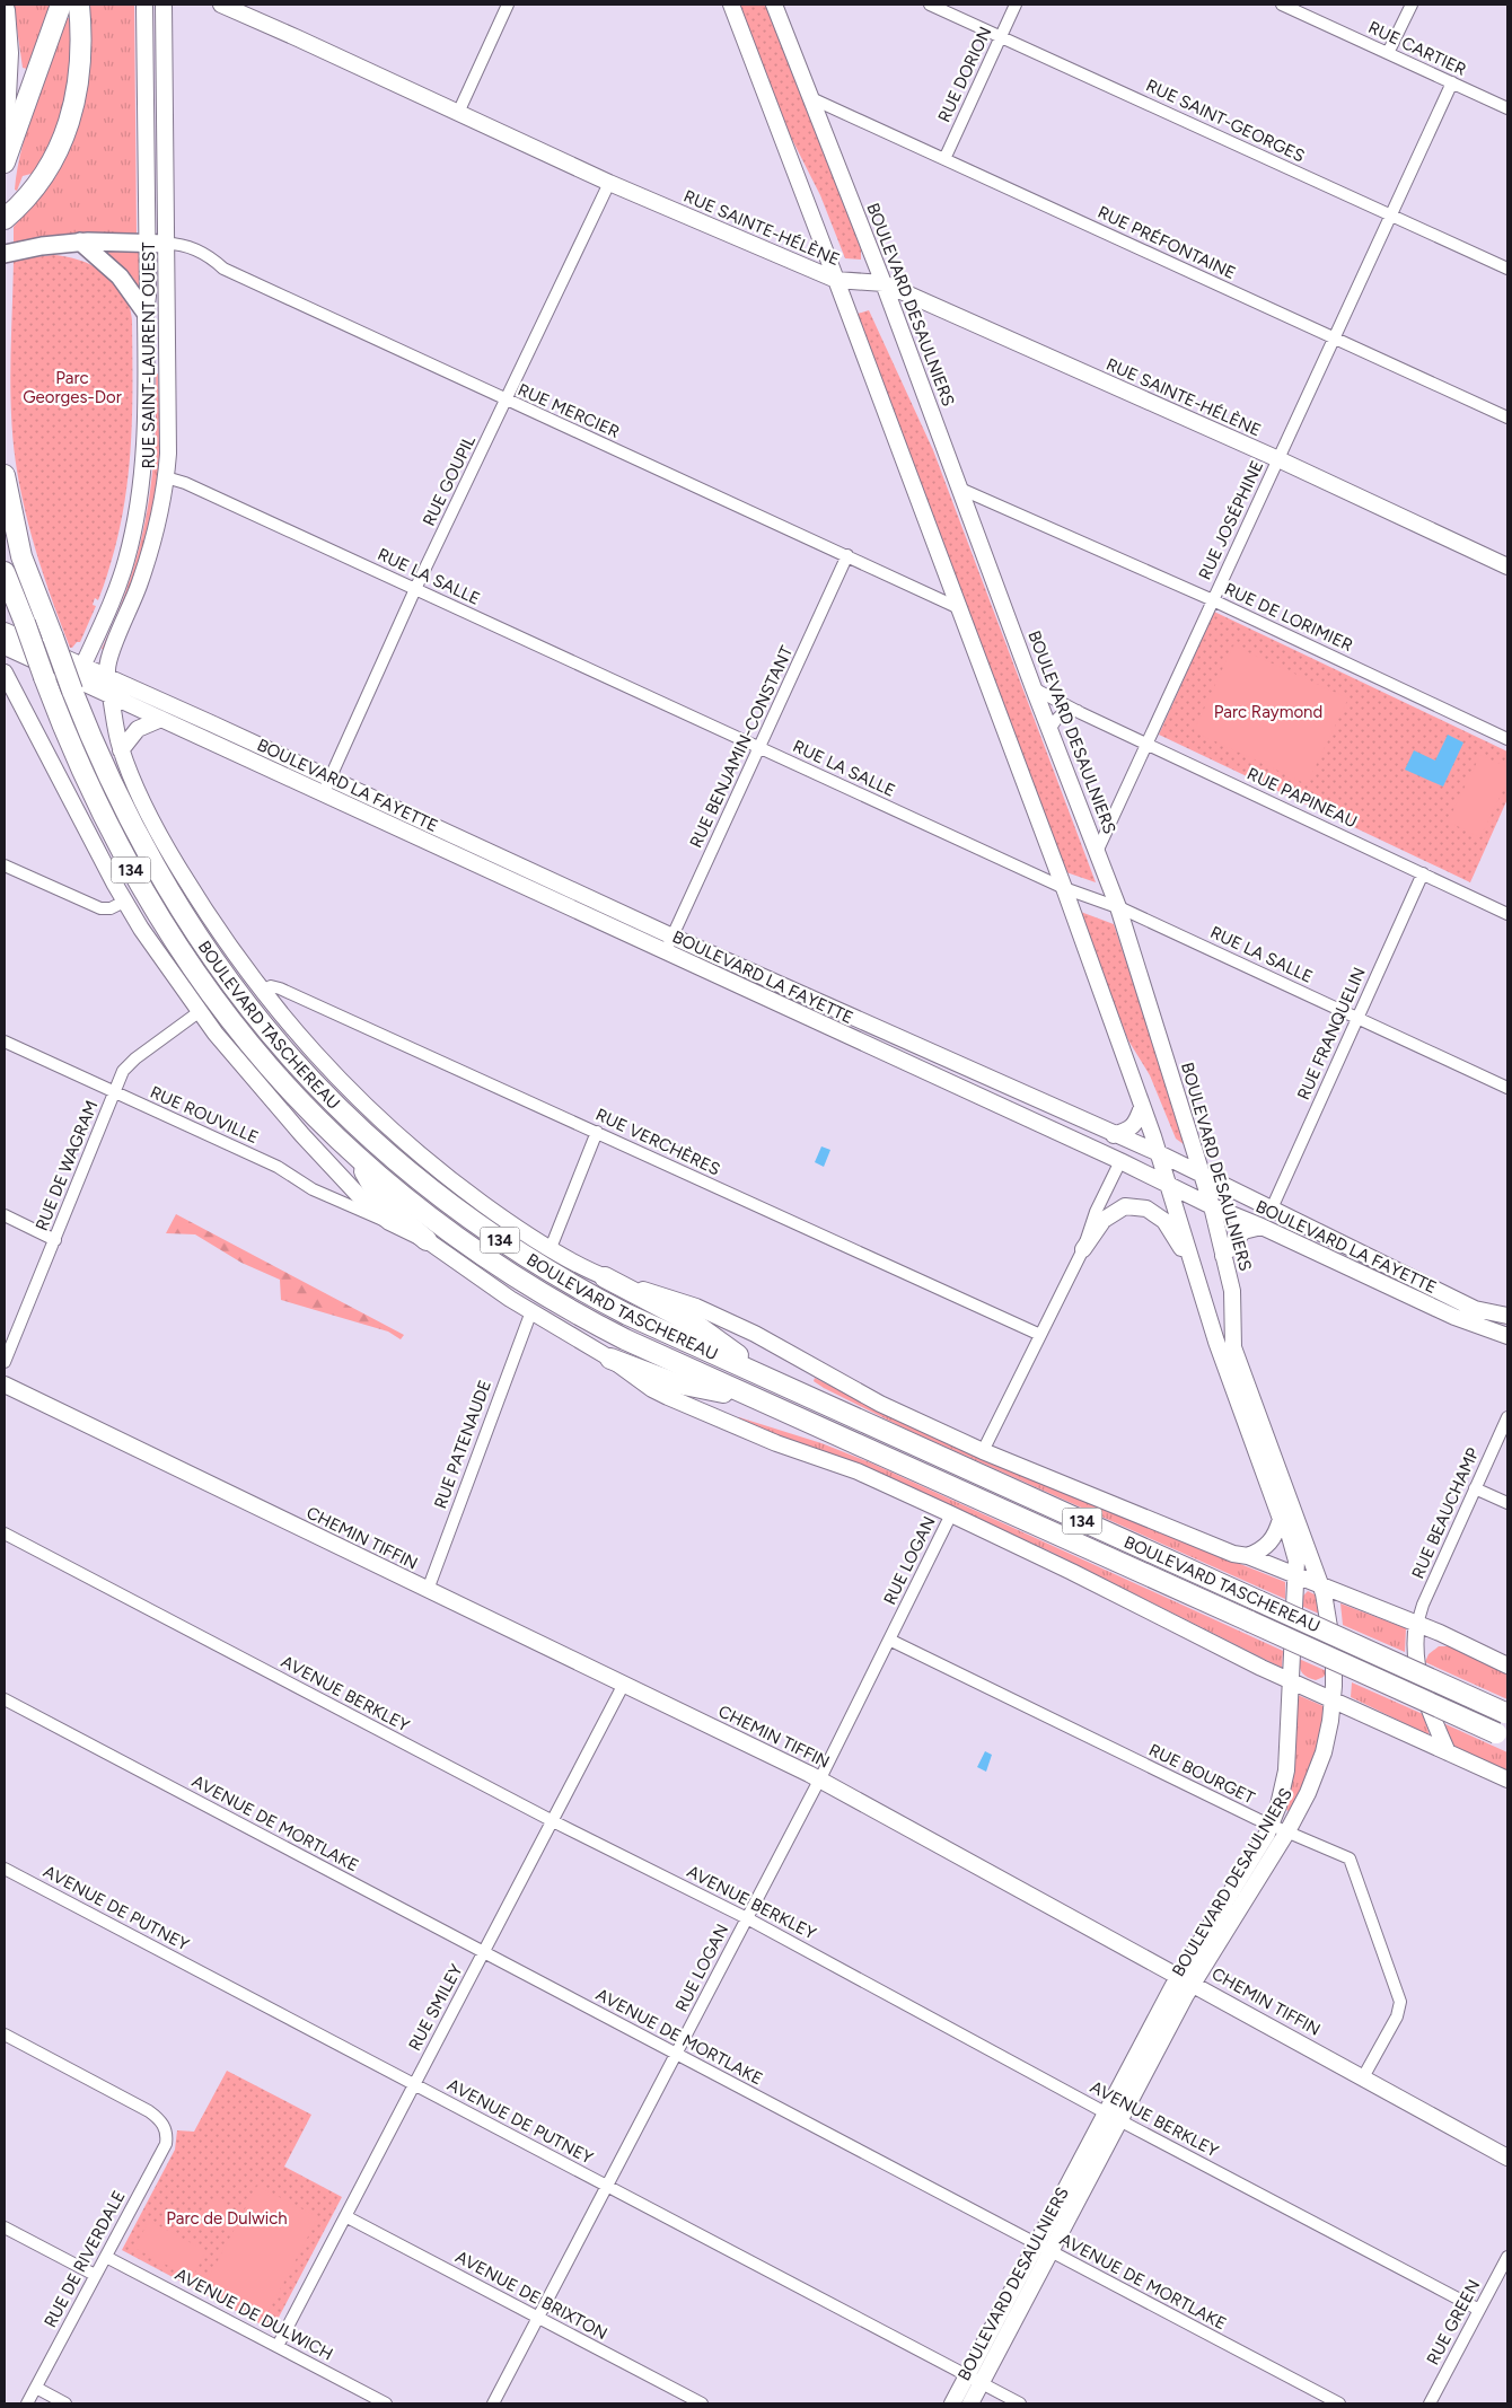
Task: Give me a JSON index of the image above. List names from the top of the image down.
{
  "streets": {
    "highway": ["134", "BOULEVARD TASCHEREAU"],
    "street": [
      "RUE CARTIER",
      "RUE DORION",
      "RUE SAINT-GEORGES",
      "RUE SAINTE-HÉLÈNE",
      "RUE PRÉFONTAINE",
      "BOULEVARD DESAULNIERS",
      "RUE SAINT-LAURENT OUEST",
      "RUE MERCIER",
      "RUE GOUPIL",
      "RUE JOSÉPHINE",
      "RUE LA SALLE",
      "RUE DE LORIMIER",
      "RUE BENJAMIN-CONSTANT",
      "BOULEVARD LA FAYETTE",
      "RUE PAPINEAU",
      "RUE FRANQUELIN",
      "RUE ROUVILLE",
      "RUE VERCHÈRES",
      "RUE DE WAGRAM",
      "RUE PATENAUDE",
      "RUE BEAUCHAMP",
      "CHEMIN TIFFIN",
      "RUE LOGAN",
      "AVENUE BERKLEY",
      "RUE BOURGET",
      "AVENUE DE MORTLAKE",
      "AVENUE DE PUTNEY",
      "RUE SMILEY",
      "RUE DE RIVERDALE",
      "AVENUE DE BRIXTON",
      "AVENUE DE DULWICH",
      "RUE GREEN"
    ]
  },
  "crossings": [
    ["RUE CARTIER", "RUE JOSÉPHINE"],
    ["RUE DORION", "RUE SAINT-GEORGES"],
    ["RUE DORION", "RUE PRÉFONTAINE"],
    ["RUE SAINT-GEORGES", "RUE JOSÉPHINE"],
    ["RUE SAINTE-HÉLÈNE", "BOULEVARD DESAULNIERS"],
    ["RUE SAINTE-HÉLÈNE", "RUE GOUPIL"],
    ["RUE SAINTE-HÉLÈNE", "RUE JOSÉPHINE"],
    ["RUE PRÉFONTAINE", "BOULEVARD DESAULNIERS"],
    ["RUE PRÉFONTAINE", "RUE JOSÉPHINE"],
    ["BOULEVARD DESAULNIERS", "RUE MERCIER"],
    ["BOULEVARD DESAULNIERS", "RUE JOSÉPHINE"],
    ["BOULEVARD DESAULNIERS", "RUE LA SALLE"],
    ["BOULEVARD DESAULNIERS", "RUE DE LORIMIER"],
    ["BOULEVARD DESAULNIERS", "BOULEVARD LA FAYETTE"],
    ["BOULEVARD DESAULNIERS", "RUE PAPINEAU"],
    ["BOULEVARD DESAULNIERS", "BOULEVARD TASCHEREAU"],
    ["BOULEVARD DESAULNIERS", "CHEMIN TIFFIN"],
    ["BOULEVARD DESAULNIERS", "AVENUE BERKLEY"],
    ["BOULEVARD DESAULNIERS", "RUE BOURGET"],
    ["BOULEVARD DESAULNIERS", "AVENUE DE MORTLAKE"],
    ["BOULEVARD DESAULNIERS", "AVENUE DE PUTNEY"],
    ["RUE SAINT-LAURENT OUEST", "RUE MERCIER"],
    ["RUE SAINT-LAURENT OUEST", "RUE LA SALLE"],
    ["RUE SAINT-LAURENT OUEST", "BOULEVARD LA FAYETTE"],
    ["RUE SAINT-LAURENT OUEST", "BOULEVARD TASCHEREAU"],
    ["RUE MERCIER", "RUE GOUPIL"],
    ["RUE MERCIER", "RUE BENJAMIN-CONSTANT"],
    ["RUE GOUPIL", "RUE LA SALLE"],
    ["RUE GOUPIL", "BOULEVARD LA FAYETTE"],
    ["RUE JOSÉPHINE", "RUE DE LORIMIER"],
    ["RUE JOSÉPHINE", "RUE PAPINEAU"],
    ["RUE LA SALLE", "RUE BENJAMIN-CONSTANT"],
    ["RUE LA SALLE", "RUE FRANQUELIN"],
    ["RUE BENJAMIN-CONSTANT", "BOULEVARD LA FAYETTE"],
    ["BOULEVARD LA FAYETTE", "BOULEVARD TASCHEREAU"],
    ["BOULEVARD LA FAYETTE", "RUE FRANQUELIN"],
    ["RUE PAPINEAU", "RUE FRANQUELIN"],
    ["BOULEVARD TASCHEREAU", "RUE VERCHÈRES"],
    ["BOULEVARD TASCHEREAU", "RUE BEAUCHAMP"],
    ["RUE ROUVILLE", "RUE DE WAGRAM"],
    ["RUE PATENAUDE", "CHEMIN TIFFIN"],
    ["CHEMIN TIFFIN", "RUE LOGAN"],
    ["CHEMIN TIFFIN", "RUE BOURGET"],
    ["CHEMIN TIFFIN", "RUE SMILEY"],
    ["RUE LOGAN", "AVENUE BERKLEY"],
    ["RUE LOGAN", "RUE BOURGET"],
    ["RUE LOGAN", "AVENUE DE MORTLAKE"],
    ["RUE LOGAN", "AVENUE DE PUTNEY"],
    ["RUE LOGAN", "AVENUE DE BRIXTON"],
    ["AVENUE BERKLEY", "RUE SMILEY"],
    ["AVENUE BERKLEY", "RUE GREEN"],
    ["AVENUE DE MORTLAKE", "RUE SMILEY"],
    ["AVENUE DE PUTNEY", "RUE SMILEY"],
    ["RUE SMILEY", "AVENUE DE BRIXTON"],
    ["RUE SMILEY", "AVENUE DE DULWICH"],
    ["RUE DE RIVERDALE", "AVENUE DE DULWICH"]
  ],
  "parks": ["Parc Georges-Dor", "Parc Raymond", "Parc de Dulwich"]
}
